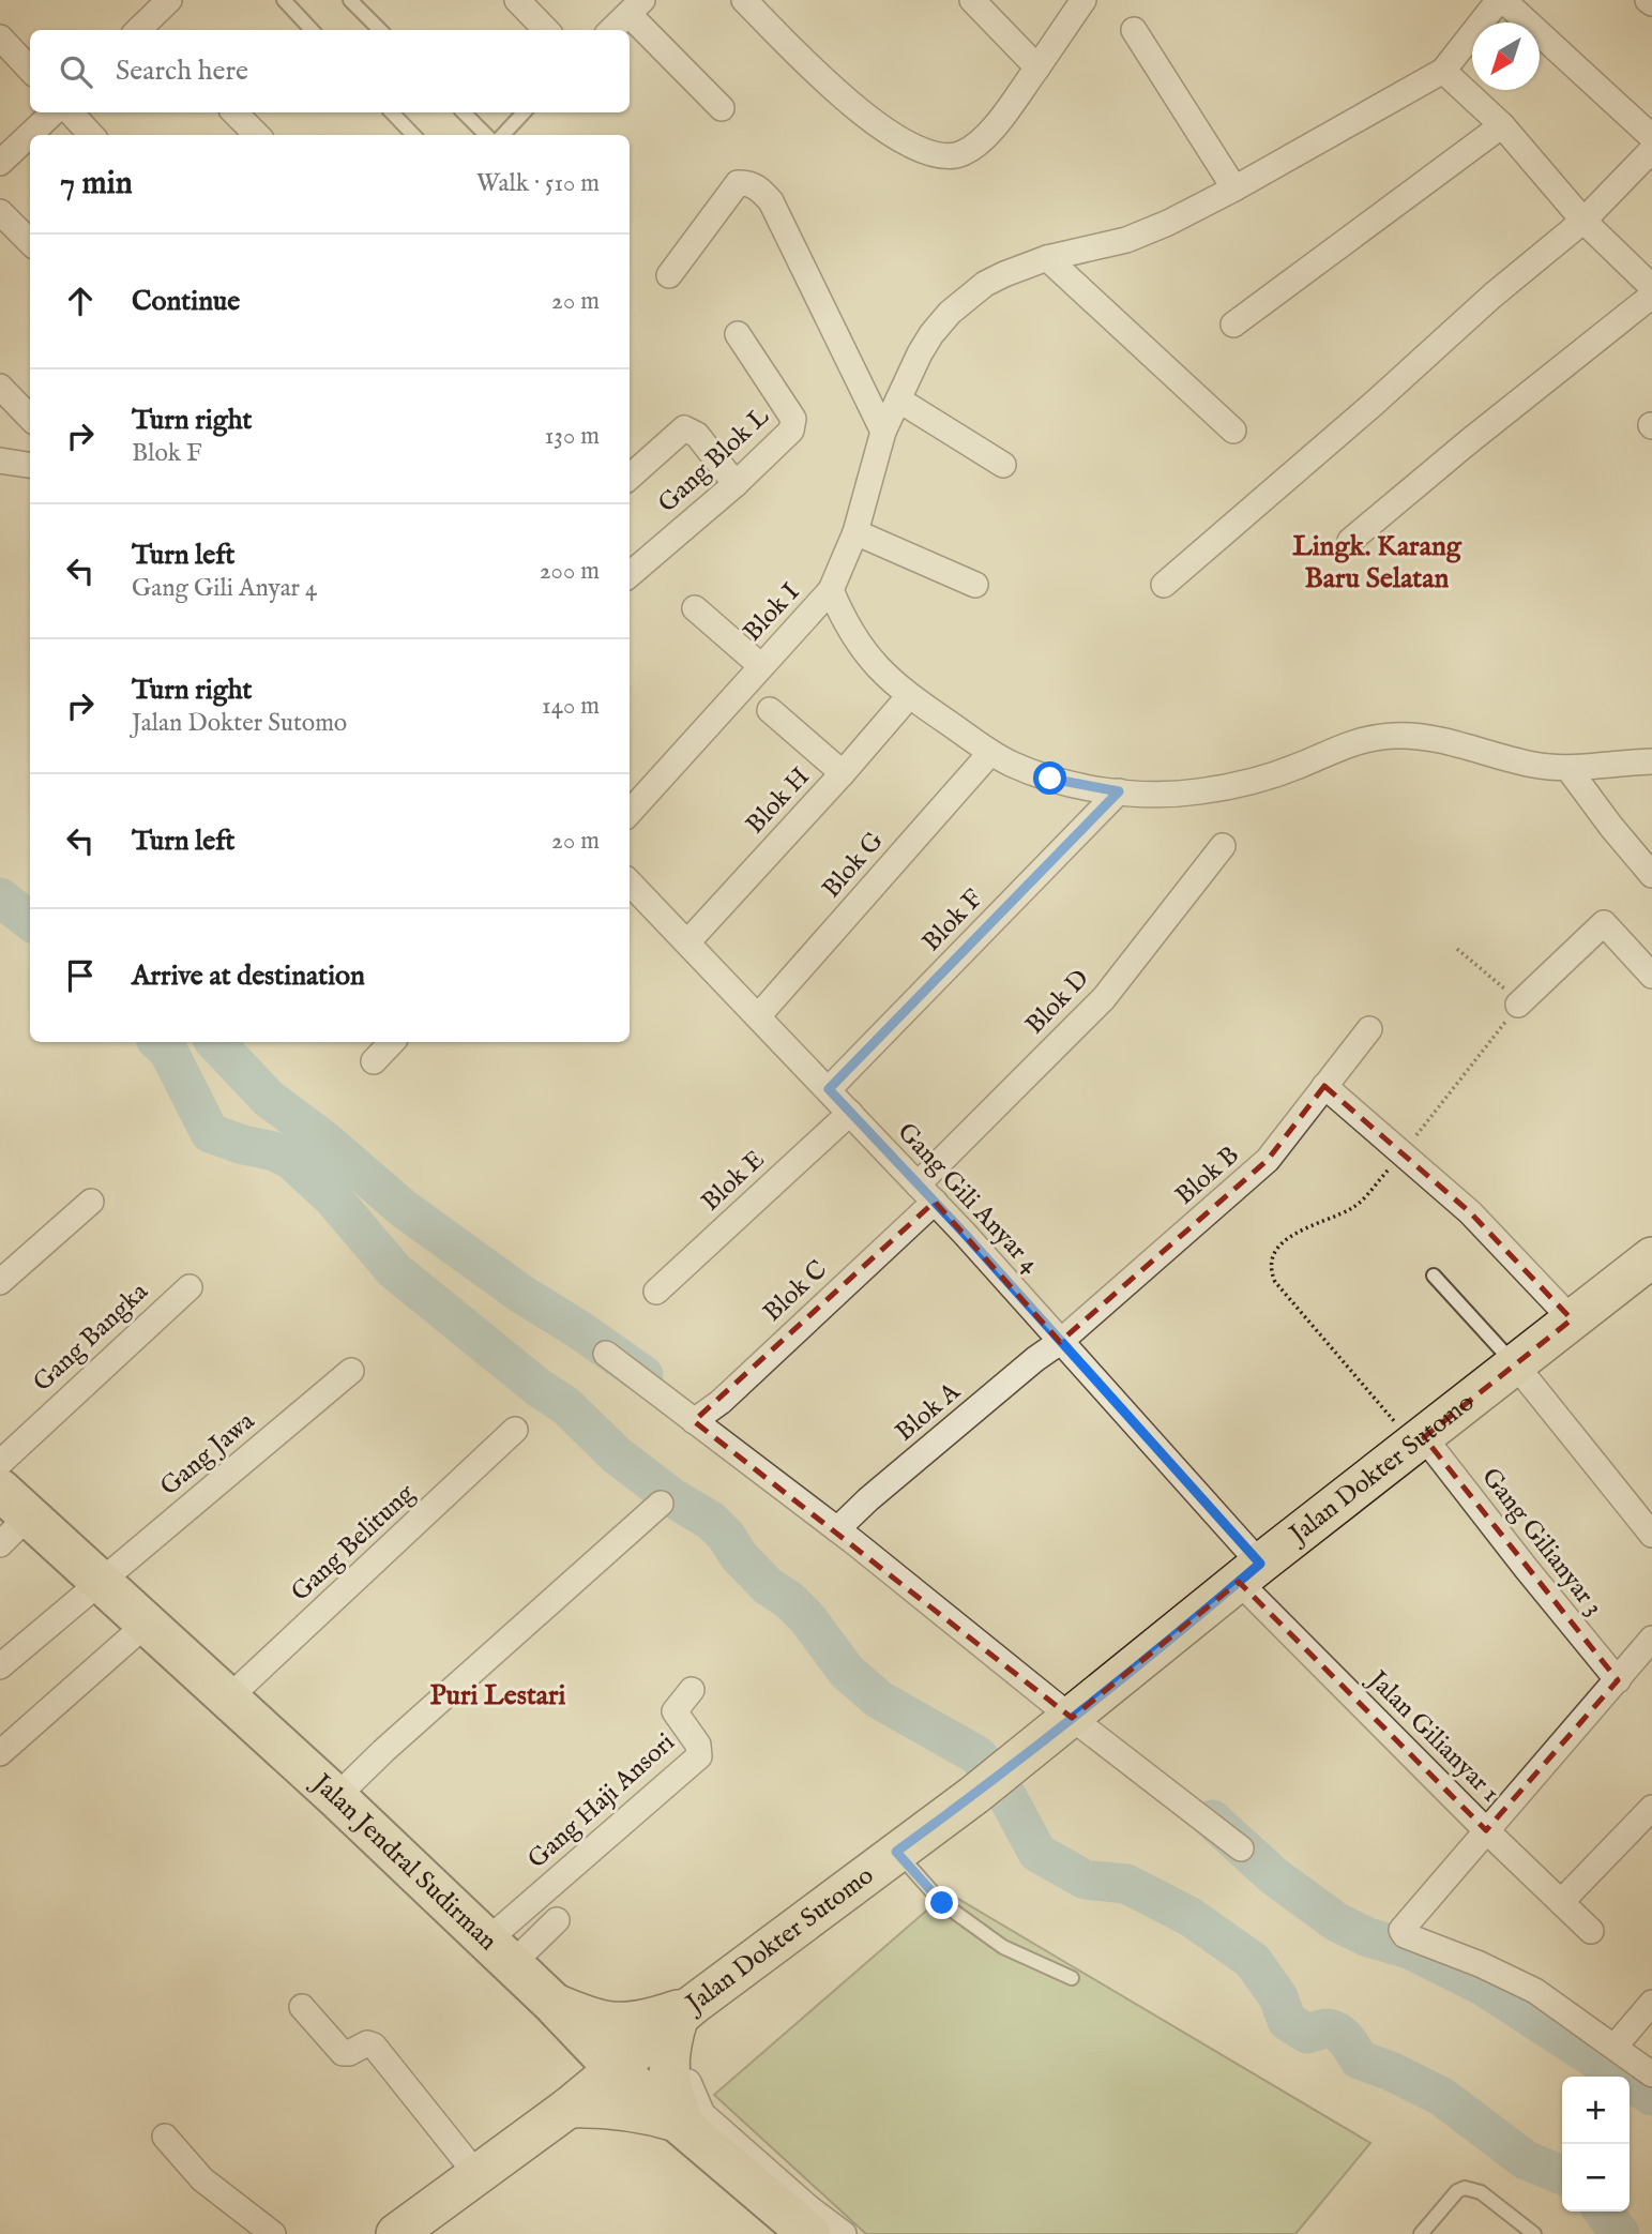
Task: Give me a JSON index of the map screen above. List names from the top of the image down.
{
  "streets": {
    "highway": ["Jalan Jendral Sudirman"],
    "main road": ["Jalan Dokter Sutomo"],
    "street": [
      "Gang Blok L",
      "Blok I",
      "Blok H",
      "Blok G",
      "Blok F",
      "Blok D",
      "Blok B",
      "Blok E",
      "Gang Gili Anyar 4",
      "Blok C",
      "Gang Bangka",
      "Blok A",
      "Gang Jawa",
      "Gang Gilianyar 3",
      "Gang Belitung",
      "Jalan Gilianyar 1",
      "Gang Haji Ansori"
    ]
  },
  "crossings": [
    ["Blok H", "Gang Gili Anyar 4"],
    ["Blok G", "Gang Gili Anyar 4"],
    ["Blok F", "Gang Gili Anyar 4"],
    ["Blok D", "Gang Gili Anyar 4"],
    ["Blok D", "Blok C"],
    ["Blok B", "Gang Gili Anyar 4"],
    ["Blok B", "Blok A"],
    ["Blok E", "Gang Gili Anyar 4"],
    ["Gang Gili Anyar 4", "Blok C"],
    ["Gang Gili Anyar 4", "Blok A"],
    ["Gang Gili Anyar 4", "Jalan Dokter Sutomo"],
    ["Gang Gili Anyar 4", "Jalan Gilianyar 1"],
    ["Gang Jawa", "Jalan Jendral Sudirman"],
    ["Jalan Dokter Sutomo", "Gang Gilianyar 3"],
    ["Jalan Dokter Sutomo", "Jalan Gilianyar 1"],
    ["Jalan Dokter Sutomo", "Jalan Jendral Sudirman"],
    ["Gang Belitung", "Jalan Jendral Sudirman"],
    ["Gang Haji Ansori", "Jalan Jendral Sudirman"]
  ],
  "districts": ["Lingk. Karang Baru Selatan", "Puri Lestari"],
  "north": "bottom left",
  "page": {
    "search": "Search here",
    "heading": ["7 min", "Walk · 510 m"],
    "list": [
      ["Continue", "20 m"],
      ["Turn right", "Blok F", "130 m"],
      ["Turn left", "Gang Gili Anyar 4", "200 m"],
      ["Turn right", "Jalan Dokter Sutomo", "140 m"],
      ["Turn left", "20 m"],
      "Arrive at destination"
    ],
    "map_buttons": ["+", "−"]
  }
}
